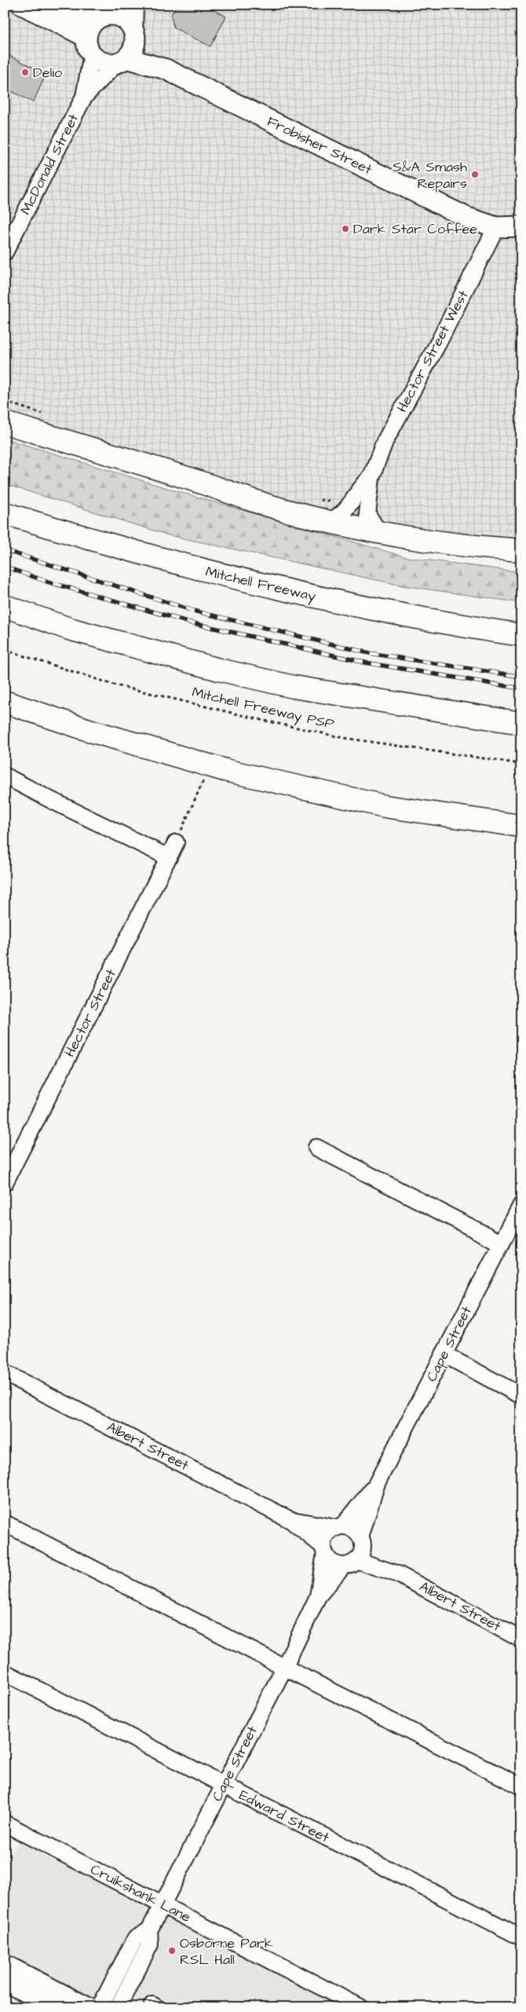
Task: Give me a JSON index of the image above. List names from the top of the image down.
{
  "streets": {
    "highway": ["Mitchell Freeway"],
    "main road": ["Frobisher Street"],
    "street": [
      "McDonald Street",
      "Hector Street West",
      "Hector Street",
      "Cape Street",
      "Albert Street",
      "Edward Street",
      "Cruikshank Lane"
    ],
    "path": ["Mitchell Freeway PSP"]
  },
  "crossings": [
    ["Frobisher Street", "McDonald Street"],
    ["Frobisher Street", "Hector Street West"],
    ["Cape Street", "Albert Street"],
    ["Cape Street", "Edward Street"],
    ["Cape Street", "Cruikshank Lane"]
  ],
  "places": [
    "Delio",
    "S&A Smash Repairs",
    "Dark Star Coffee",
    "Osborne Park RSL Hall"
  ]
}
